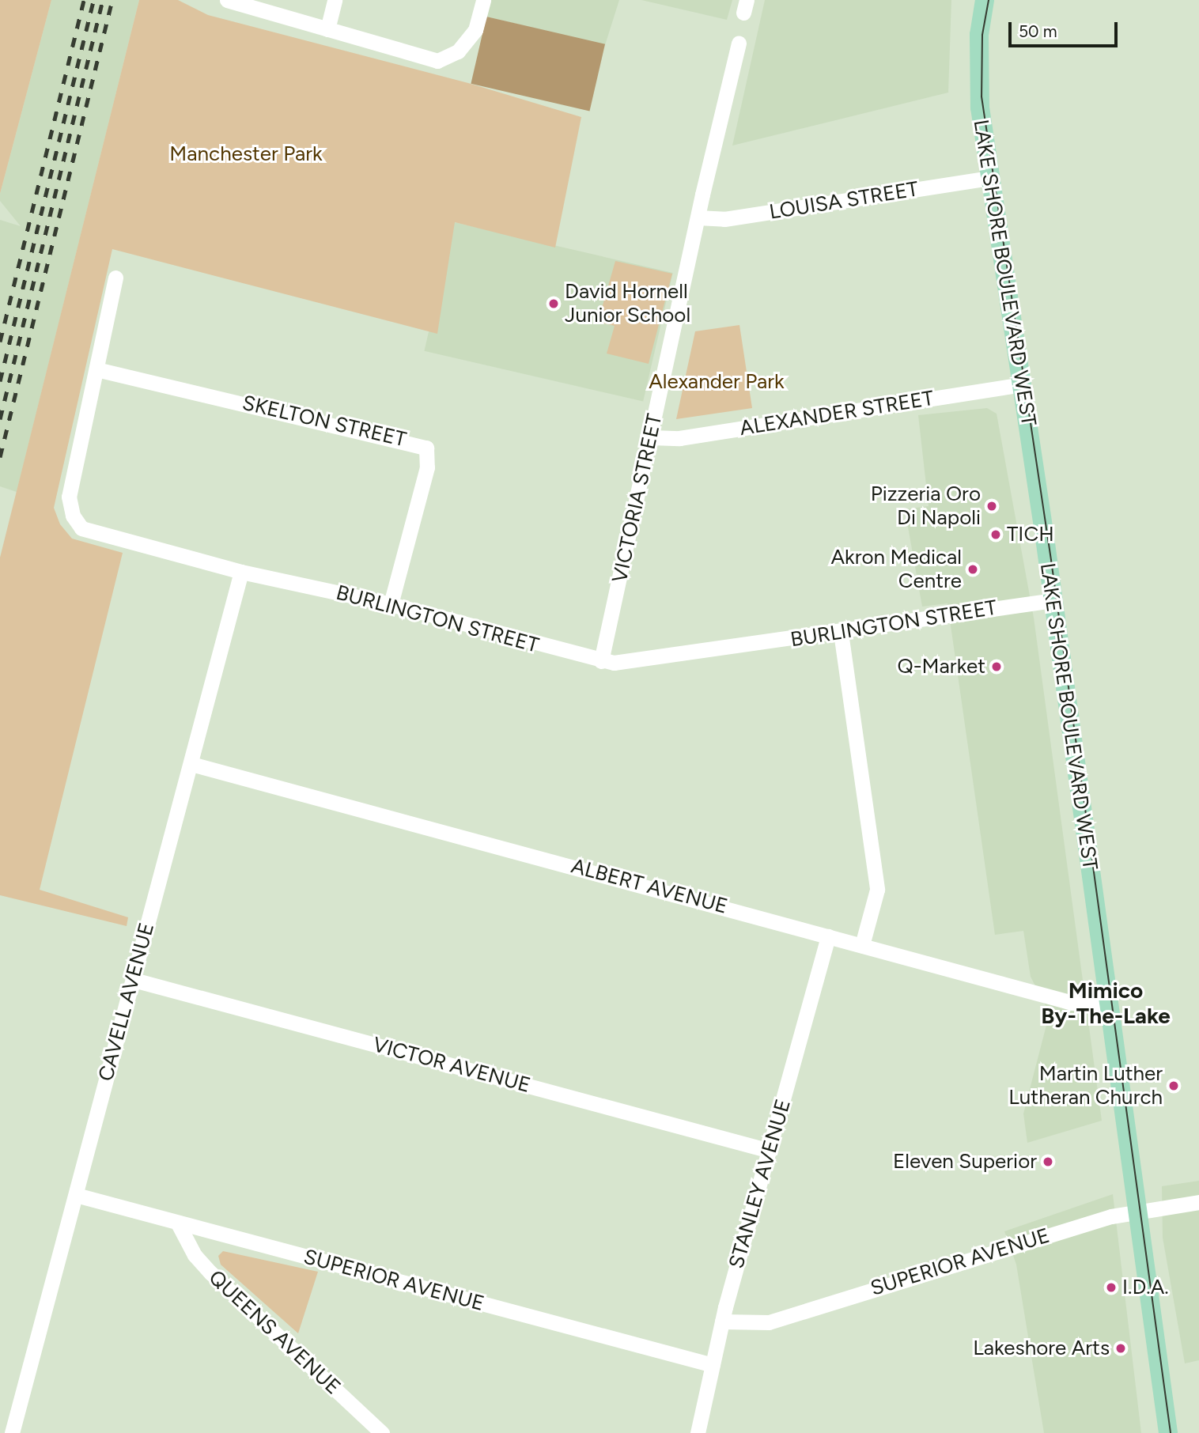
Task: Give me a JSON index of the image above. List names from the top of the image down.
{
  "streets": {
    "main road": ["LAKE SHORE BOULEVARD WEST"],
    "street": [
      "LOUISA STREET",
      "ALEXANDER STREET",
      "SKELTON STREET",
      "VICTORIA STREET",
      "BURLINGTON STREET",
      "ALBERT AVENUE",
      "CAVELL AVENUE",
      "VICTOR AVENUE",
      "STANLEY AVENUE",
      "SUPERIOR AVENUE",
      "QUEENS AVENUE"
    ]
  },
  "crossings": [
    ["LOUISA STREET", "LAKE SHORE BOULEVARD WEST"],
    ["LOUISA STREET", "VICTORIA STREET"],
    ["LAKE SHORE BOULEVARD WEST", "ALEXANDER STREET"],
    ["LAKE SHORE BOULEVARD WEST", "BURLINGTON STREET"],
    ["LAKE SHORE BOULEVARD WEST", "ALBERT AVENUE"],
    ["LAKE SHORE BOULEVARD WEST", "SUPERIOR AVENUE"],
    ["ALEXANDER STREET", "VICTORIA STREET"],
    ["SKELTON STREET", "BURLINGTON STREET"],
    ["VICTORIA STREET", "BURLINGTON STREET"],
    ["BURLINGTON STREET", "CAVELL AVENUE"],
    ["ALBERT AVENUE", "CAVELL AVENUE"],
    ["ALBERT AVENUE", "STANLEY AVENUE"],
    ["CAVELL AVENUE", "VICTOR AVENUE"],
    ["CAVELL AVENUE", "SUPERIOR AVENUE"],
    ["VICTOR AVENUE", "STANLEY AVENUE"],
    ["STANLEY AVENUE", "SUPERIOR AVENUE"],
    ["SUPERIOR AVENUE", "QUEENS AVENUE"]
  ],
  "districts": ["Mimico By-The-Lake"],
  "parks": ["Manchester Park", "Alexander Park"],
  "places": [
    "David Hornell Junior School",
    "Pizzeria Oro Di Napoli",
    "TICH",
    "Akron Medical Centre",
    "Q-Market",
    "Martin Luther Lutheran Church",
    "Eleven Superior",
    "I.D.A.",
    "Lakeshore Arts"
  ],
  "scale_bar": "50 m"
}
